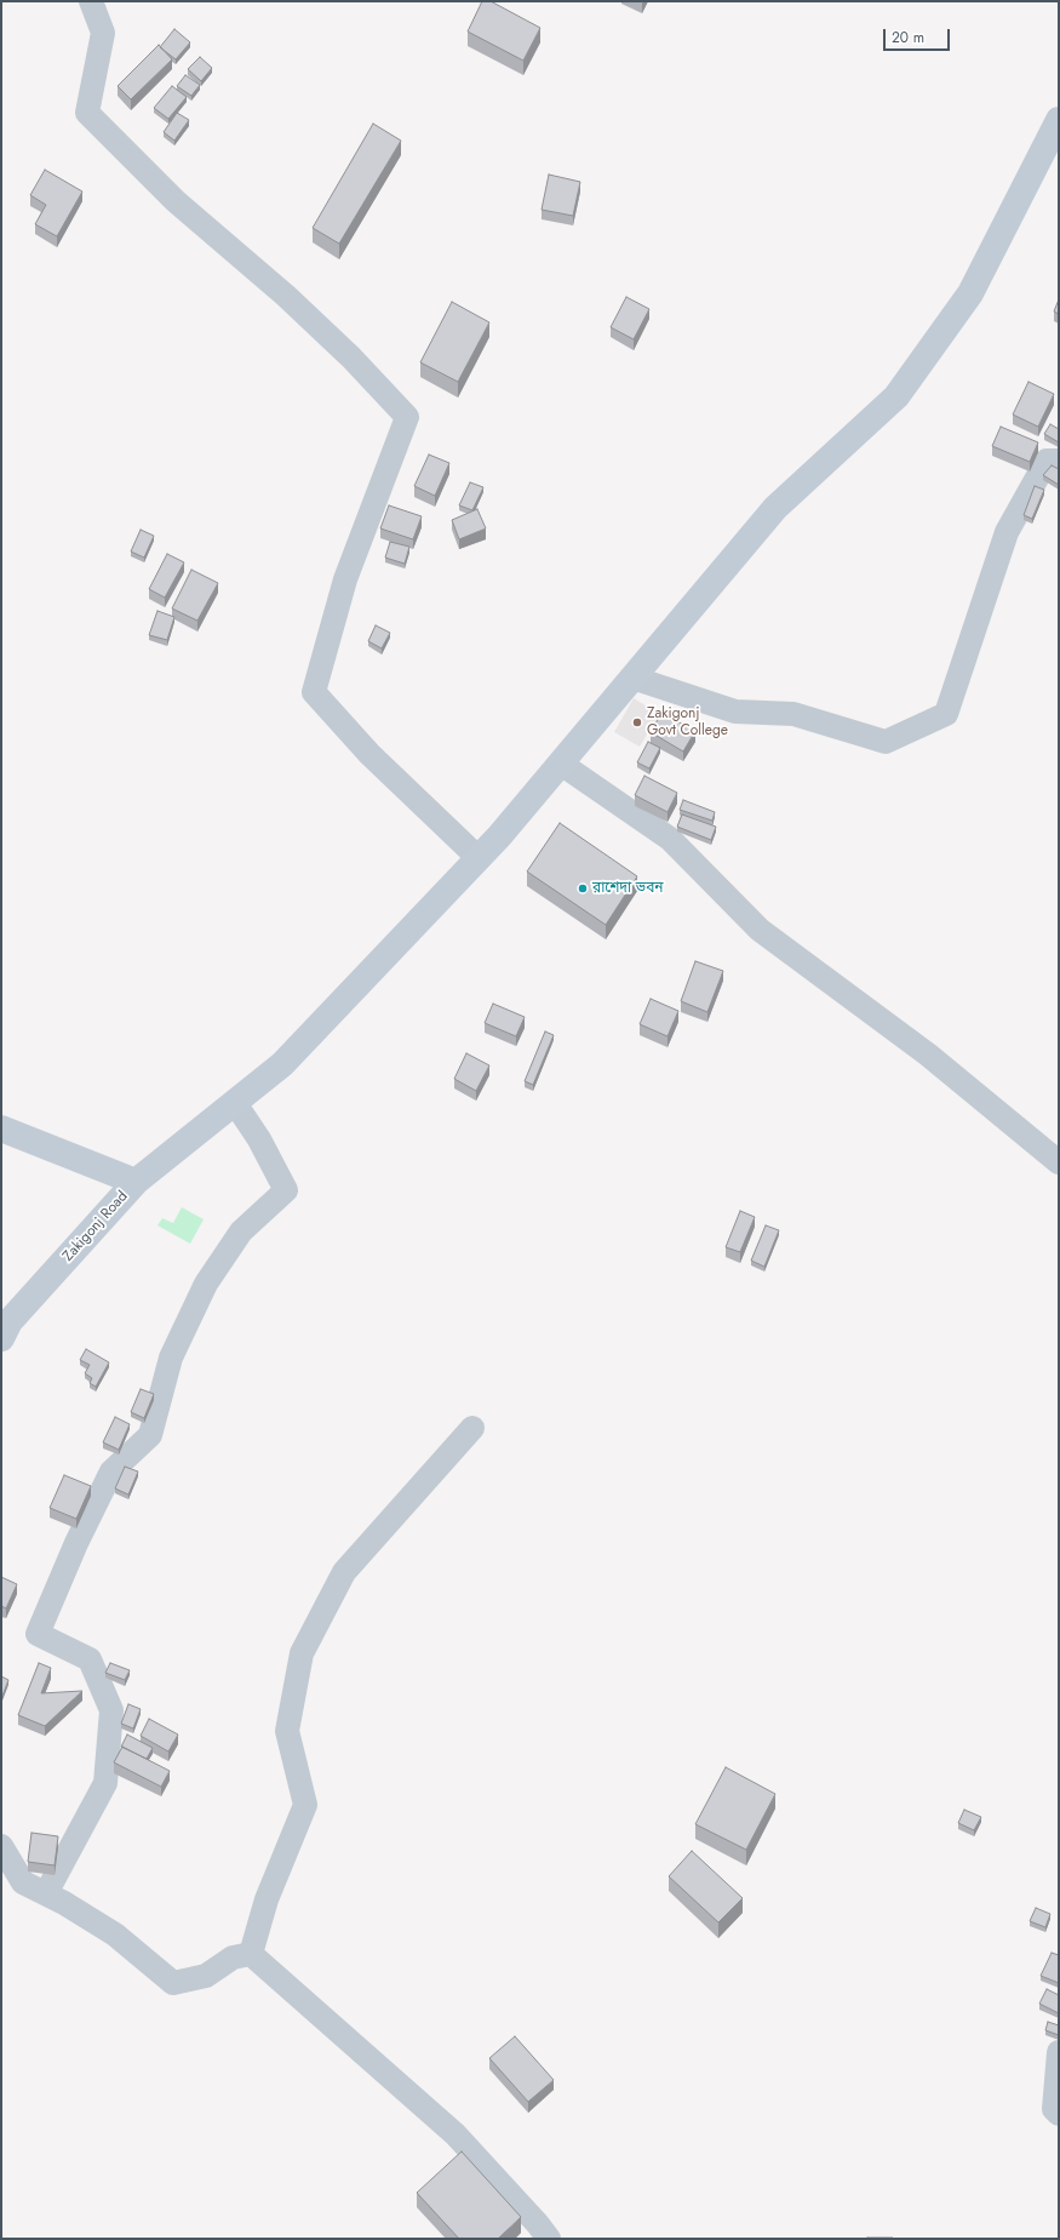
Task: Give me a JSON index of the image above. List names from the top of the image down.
{
  "streets": {
    "street": ["Zakigonj Road"]
  },
  "places": ["Zakigonj Govt College", "রাশেদা ভবন"],
  "scale_bar": "20 m"
}
